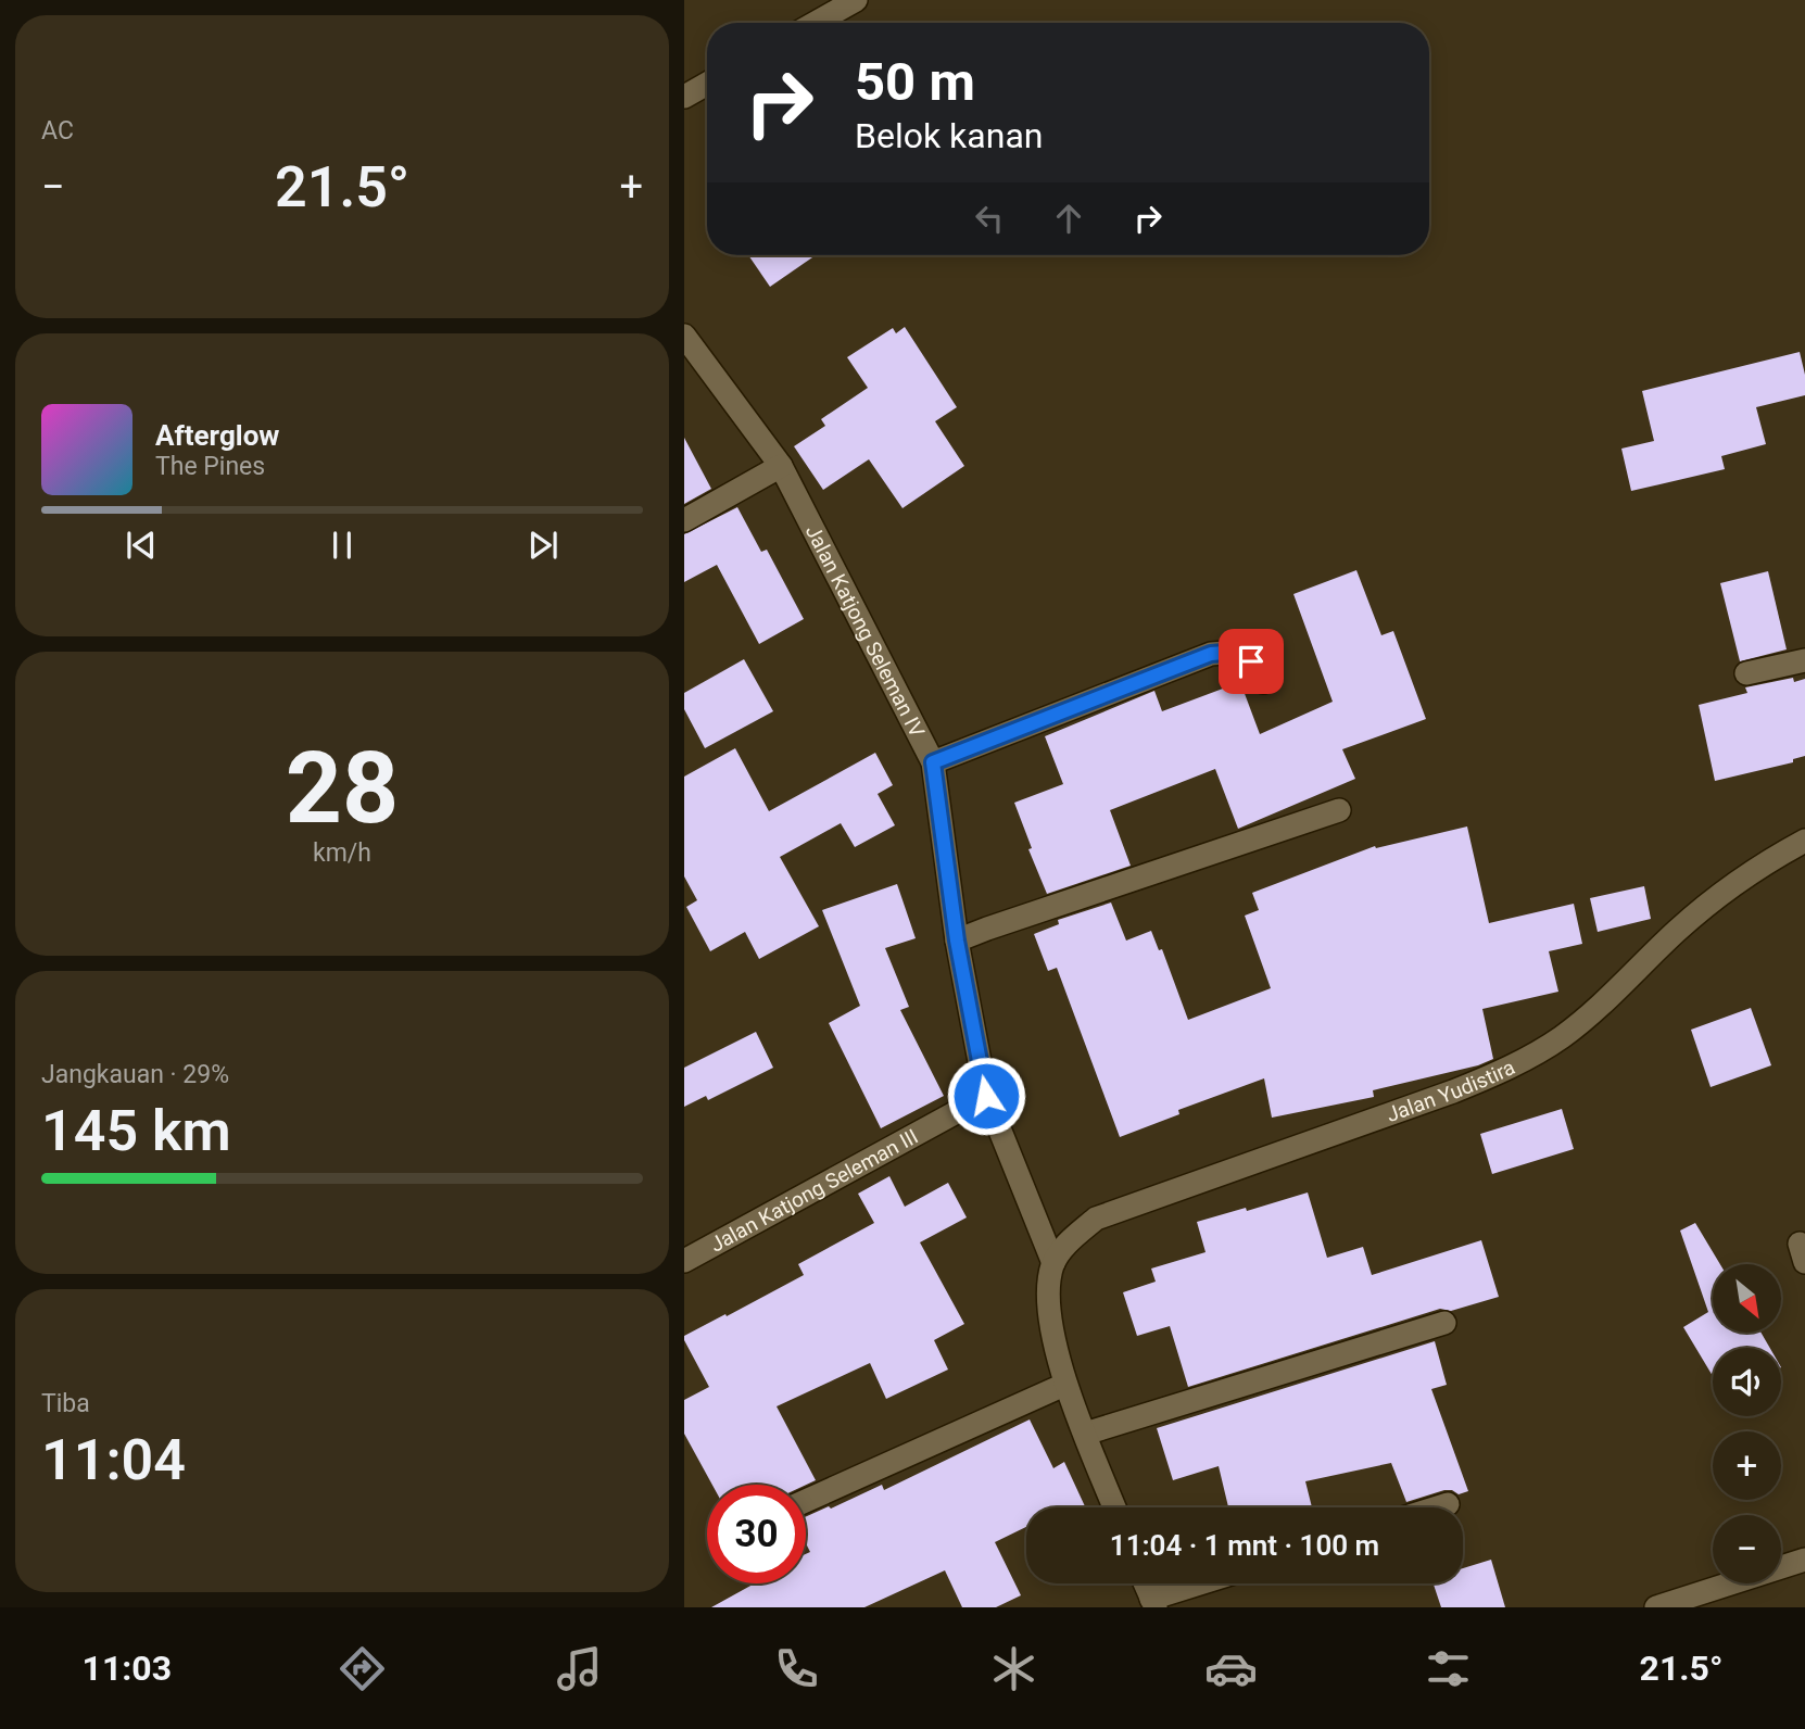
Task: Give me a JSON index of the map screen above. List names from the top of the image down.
{
  "streets": {
    "street": ["Jalan Katjong Seleman IV", "Jalan Yudistira", "Jalan Katjong Seleman III"]
  },
  "crossings": [
    ["Jalan Katjong Seleman IV", "Jalan Yudistira"],
    ["Jalan Katjong Seleman IV", "Jalan Katjong Seleman III"]
  ],
  "north": "bottom right",
  "page": {
    "tile": [
      "AC",
      ["28", "km/h"],
      ["Jangkauan · 29%", "145 km"],
      ["Tiba", "11:04"]
    ],
    "turn": ["50 m", "Belok kanan"],
    "heat": ["−", "21.5°", "+"],
    "song": ["Afterglow", "The Pines"],
    "map_buttons": ["+", "−"],
    "limit": "30",
    "trip": "11:04 · 1 mnt · 100 m",
    "tabs": ["11:03", "21.5°"]
  }
}
